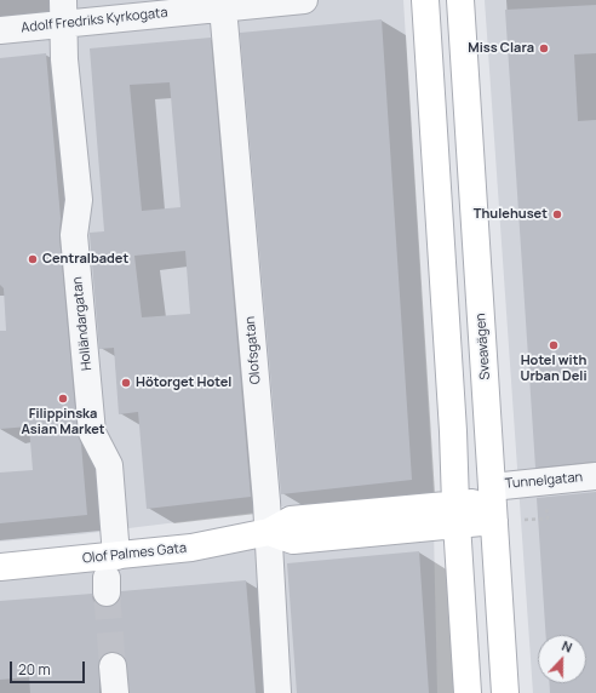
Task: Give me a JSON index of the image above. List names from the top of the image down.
{
  "streets": {
    "main road": ["Sveavägen", "Olof Palmes Gata"],
    "street": [
      "Adolf Fredriks Kyrkogata",
      "Holländargatan",
      "Olofsgatan",
      "Tunnelgatan"
    ]
  },
  "crossings": [
    ["Adolf Fredriks Kyrkogata", "Holländargatan"],
    ["Adolf Fredriks Kyrkogata", "Olofsgatan"],
    ["Holländargatan", "Olof Palmes Gata"],
    ["Sveavägen", "Tunnelgatan"],
    ["Sveavägen", "Olof Palmes Gata"],
    ["Olofsgatan", "Olof Palmes Gata"],
    ["Tunnelgatan", "Olof Palmes Gata"]
  ],
  "places": [
    "Miss Clara",
    "Thulehuset",
    "Centralbadet",
    "Hotel with Urban Deli",
    "Hötorget Hotel",
    "Filippinska Asian Market"
  ],
  "scale_bar": "20 m",
  "north": "top"
}
